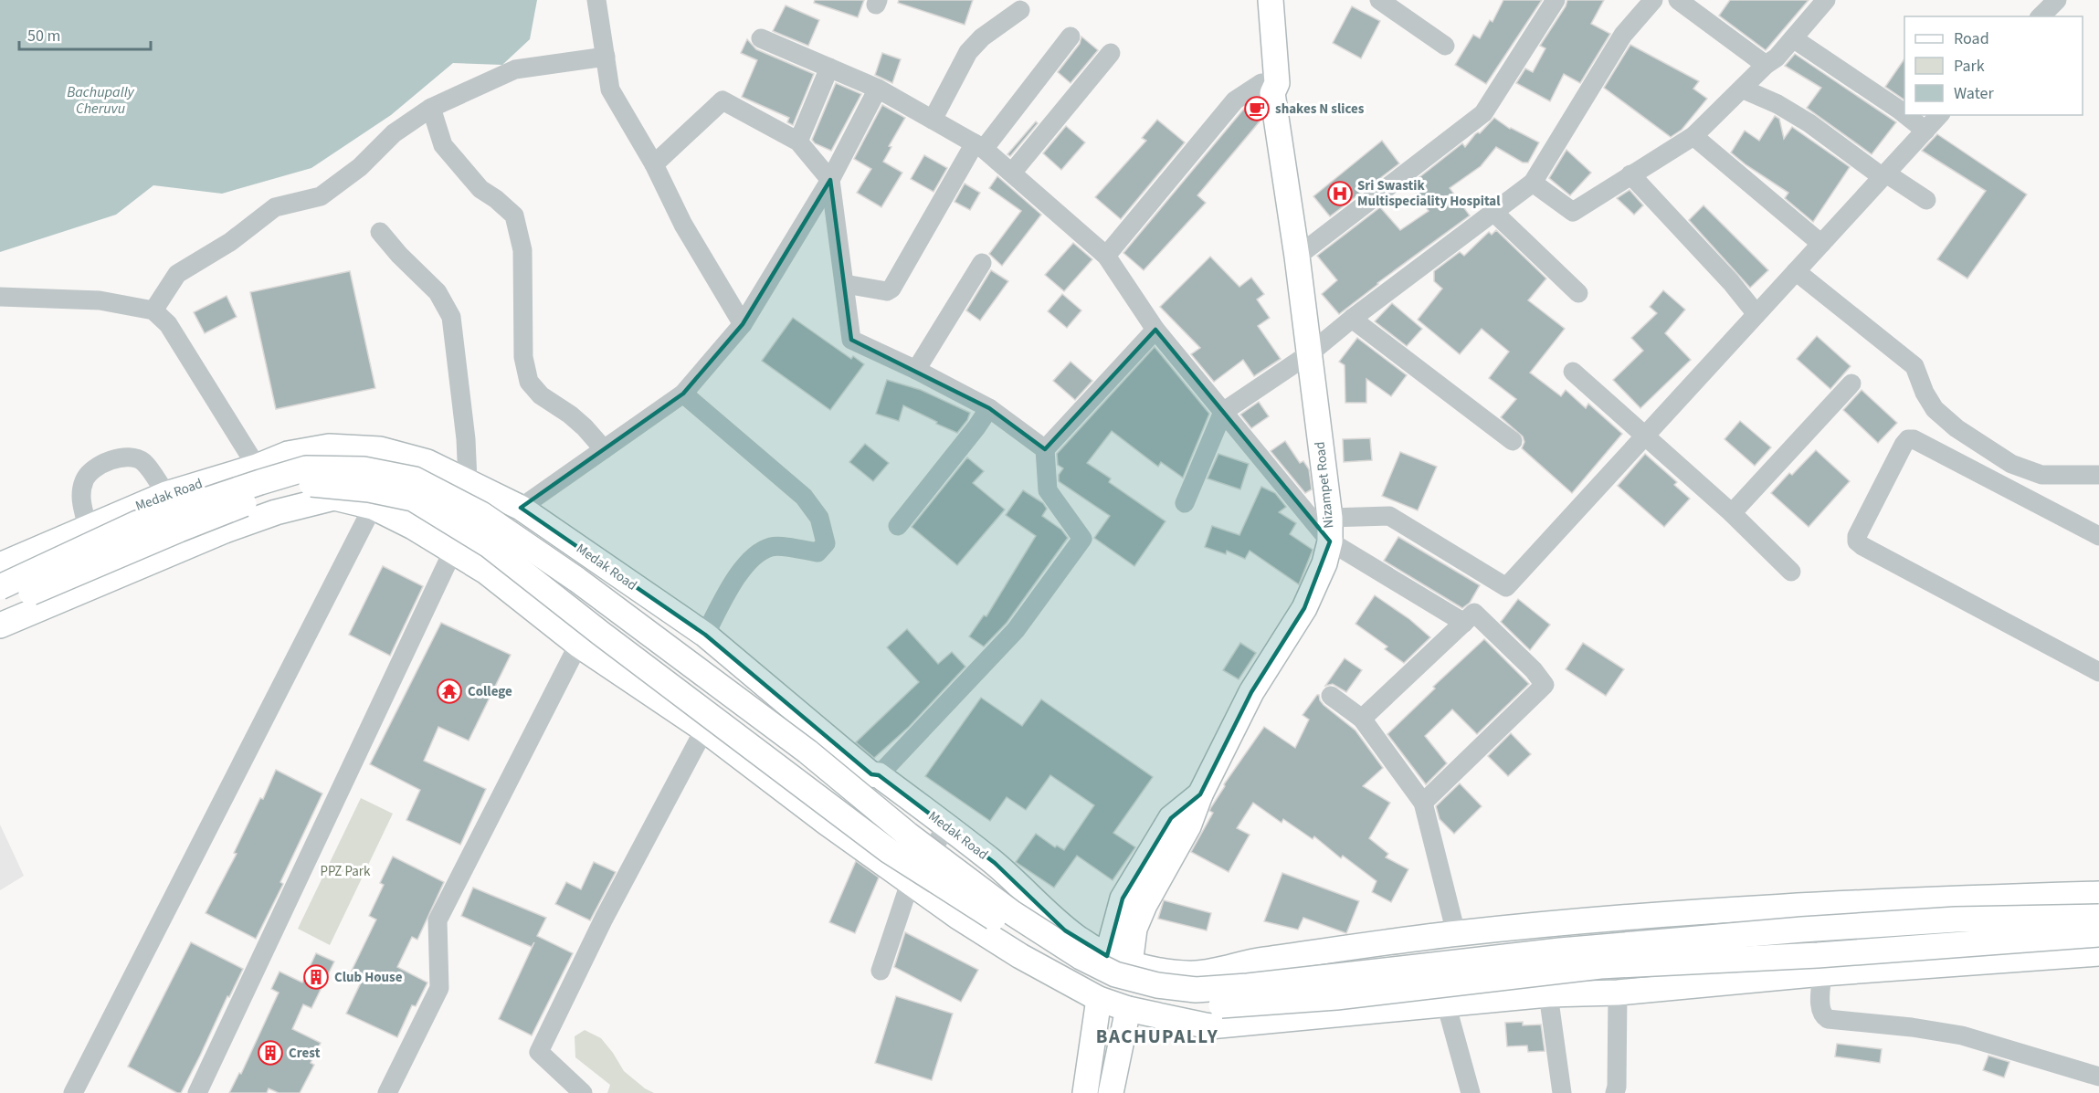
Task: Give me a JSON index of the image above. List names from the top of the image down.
{
  "streets": {
    "main road": ["Nizampet Road", "Medak Road"]
  },
  "crossings": [
    ["Nizampet Road", "Medak Road"]
  ],
  "districts": ["BACHUPALLY"],
  "water": ["Bachupally Cheruvu"],
  "parks": ["PPZ Park"],
  "places": {
    "cafe": ["shakes N slices"],
    "hospital": ["Sri Swastik Multispeciality Hospital"],
    "temple": ["College"],
    "building": ["Club House", "Crest"]
  },
  "legend": ["Road", "Park", "Water"],
  "scale_bar": "50 m"
}
